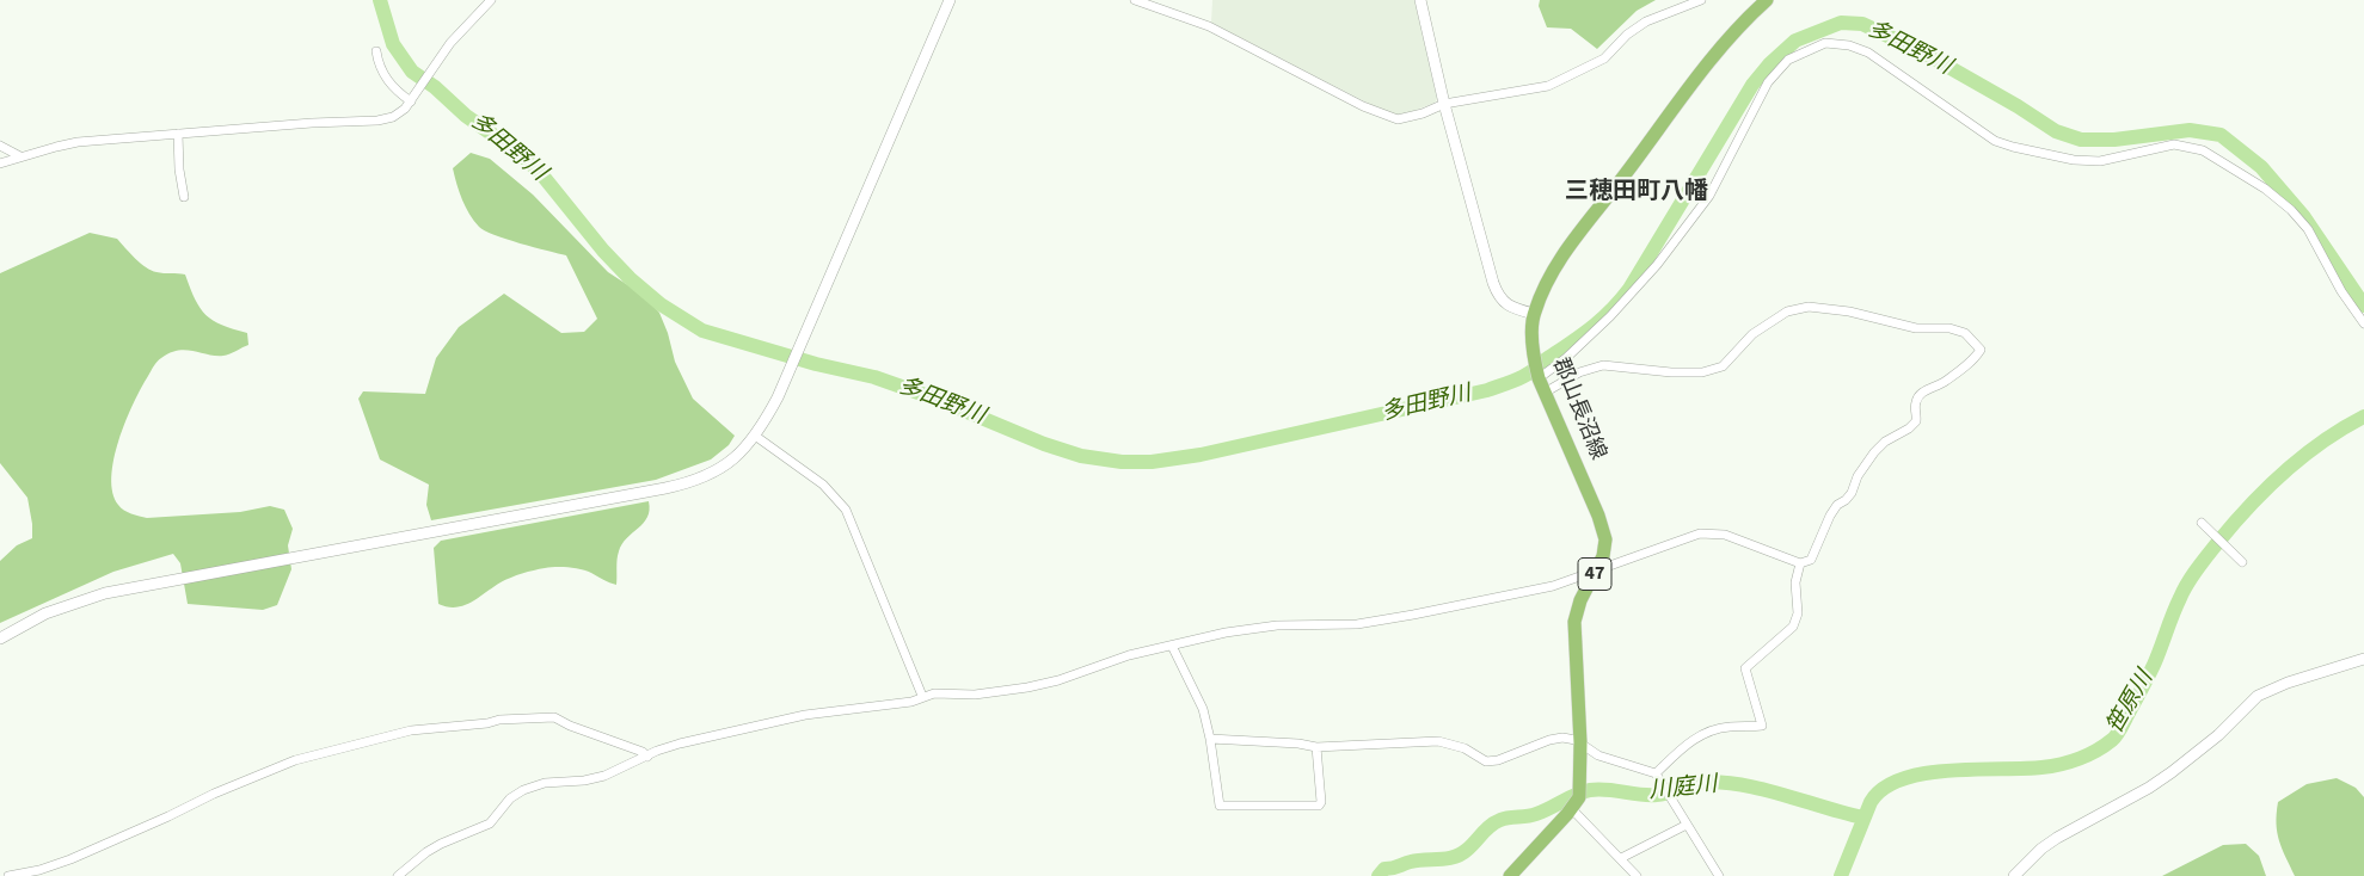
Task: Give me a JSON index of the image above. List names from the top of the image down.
{
  "streets": {
    "main road": ["郡山長沼線", "47"]
  },
  "districts": ["三穂田町八幡"],
  "water": ["多田野川", "笹原川", "川庭川"]
}
